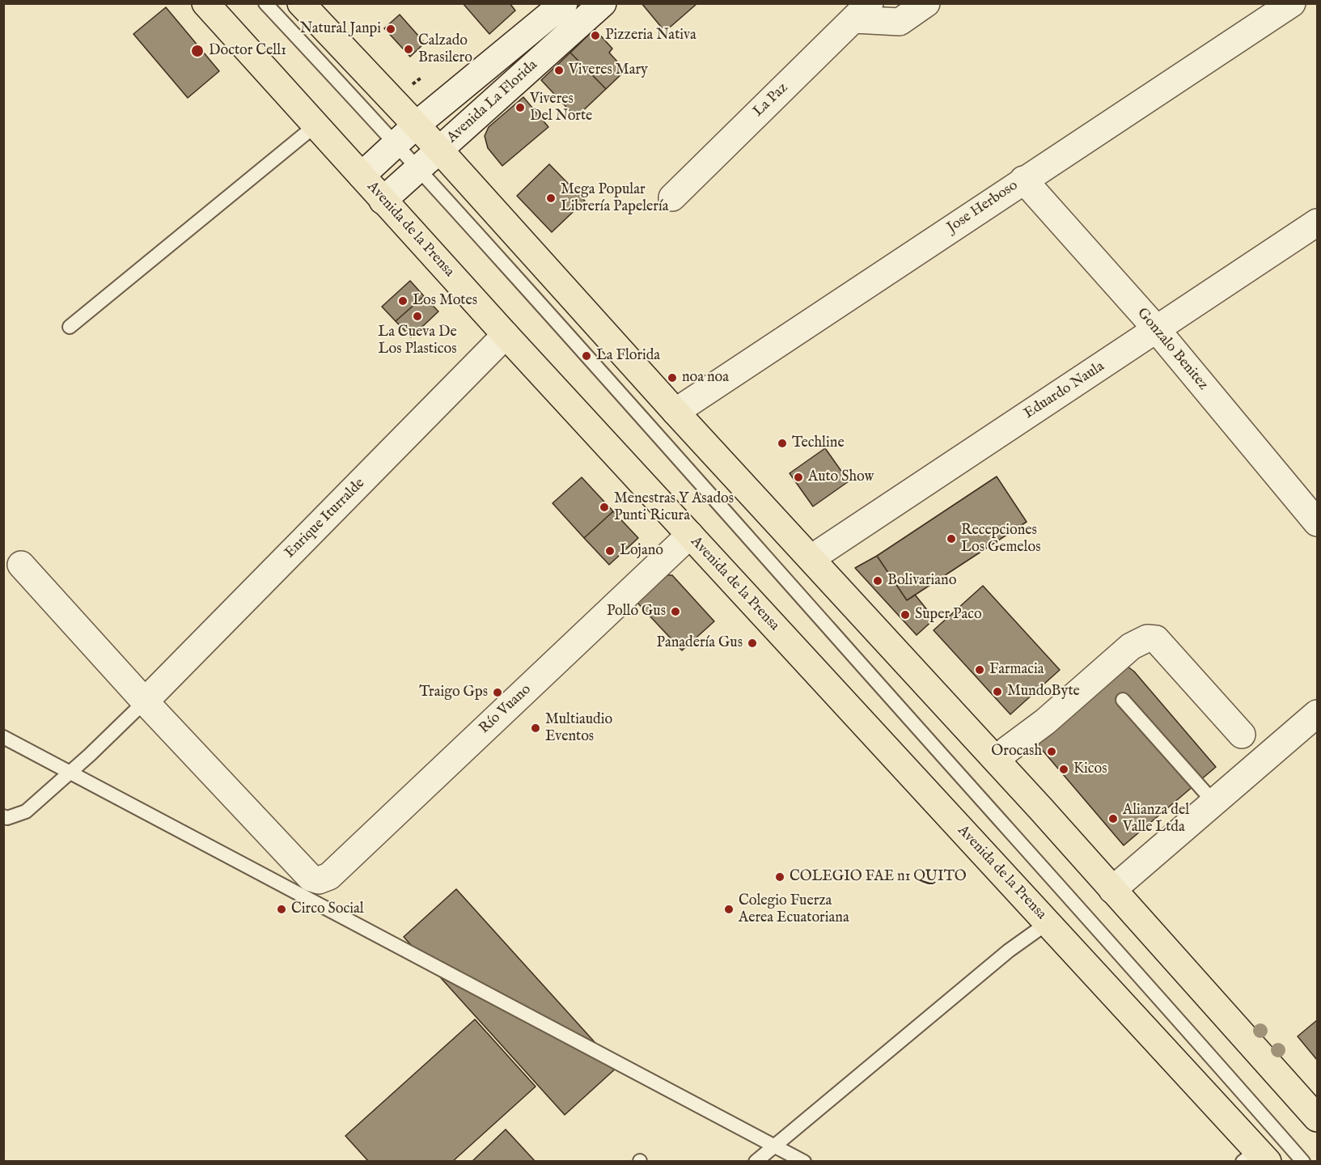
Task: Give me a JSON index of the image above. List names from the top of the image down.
{
  "streets": {
    "main road": ["Avenida de la Prensa"],
    "street": [
      "La Paz",
      "Avenida La Florida",
      "Jose Herboso",
      "Gonzalo Benitez",
      "Eduardo Naula",
      "Enrique Iturralde",
      "Río Vuano"
    ]
  },
  "crossings": [
    ["Avenida La Florida", "Avenida de la Prensa"],
    ["Jose Herboso", "Gonzalo Benitez"],
    ["Avenida de la Prensa", "Enrique Iturralde"],
    ["Avenida de la Prensa", "Río Vuano"],
    ["Gonzalo Benitez", "Eduardo Naula"],
    ["Enrique Iturralde", "Río Vuano"]
  ],
  "places": [
    "Natural Janpi",
    "Pizzeria Nativa",
    "Calzado Brasilero",
    "Doctor Cell1",
    "Viveres Mary",
    "Viveres Del Norte",
    "Mega Popular Librería Papelería",
    "Los Motes",
    "La Cueva De Los Plasticos",
    "La Florida",
    "noa noa",
    "Techline",
    "Auto Show",
    "Menestras Y Asados Punti Ricura",
    "Recepciones Los Gemelos",
    "Lojano",
    "Bolivariano",
    "Pollo Gus",
    "Super Paco",
    "Panadería Gus",
    "Farmacia",
    "MundoByte",
    "Traigo Gps",
    "Multiaudio Eventos",
    "Orocash",
    "Kicos",
    "Alianza del Valle Ltda",
    "COLEGIO FAE n1 QUITO",
    "Circo Social",
    "Colegio Fuerza Aerea Ecuatoriana"
  ]
}
